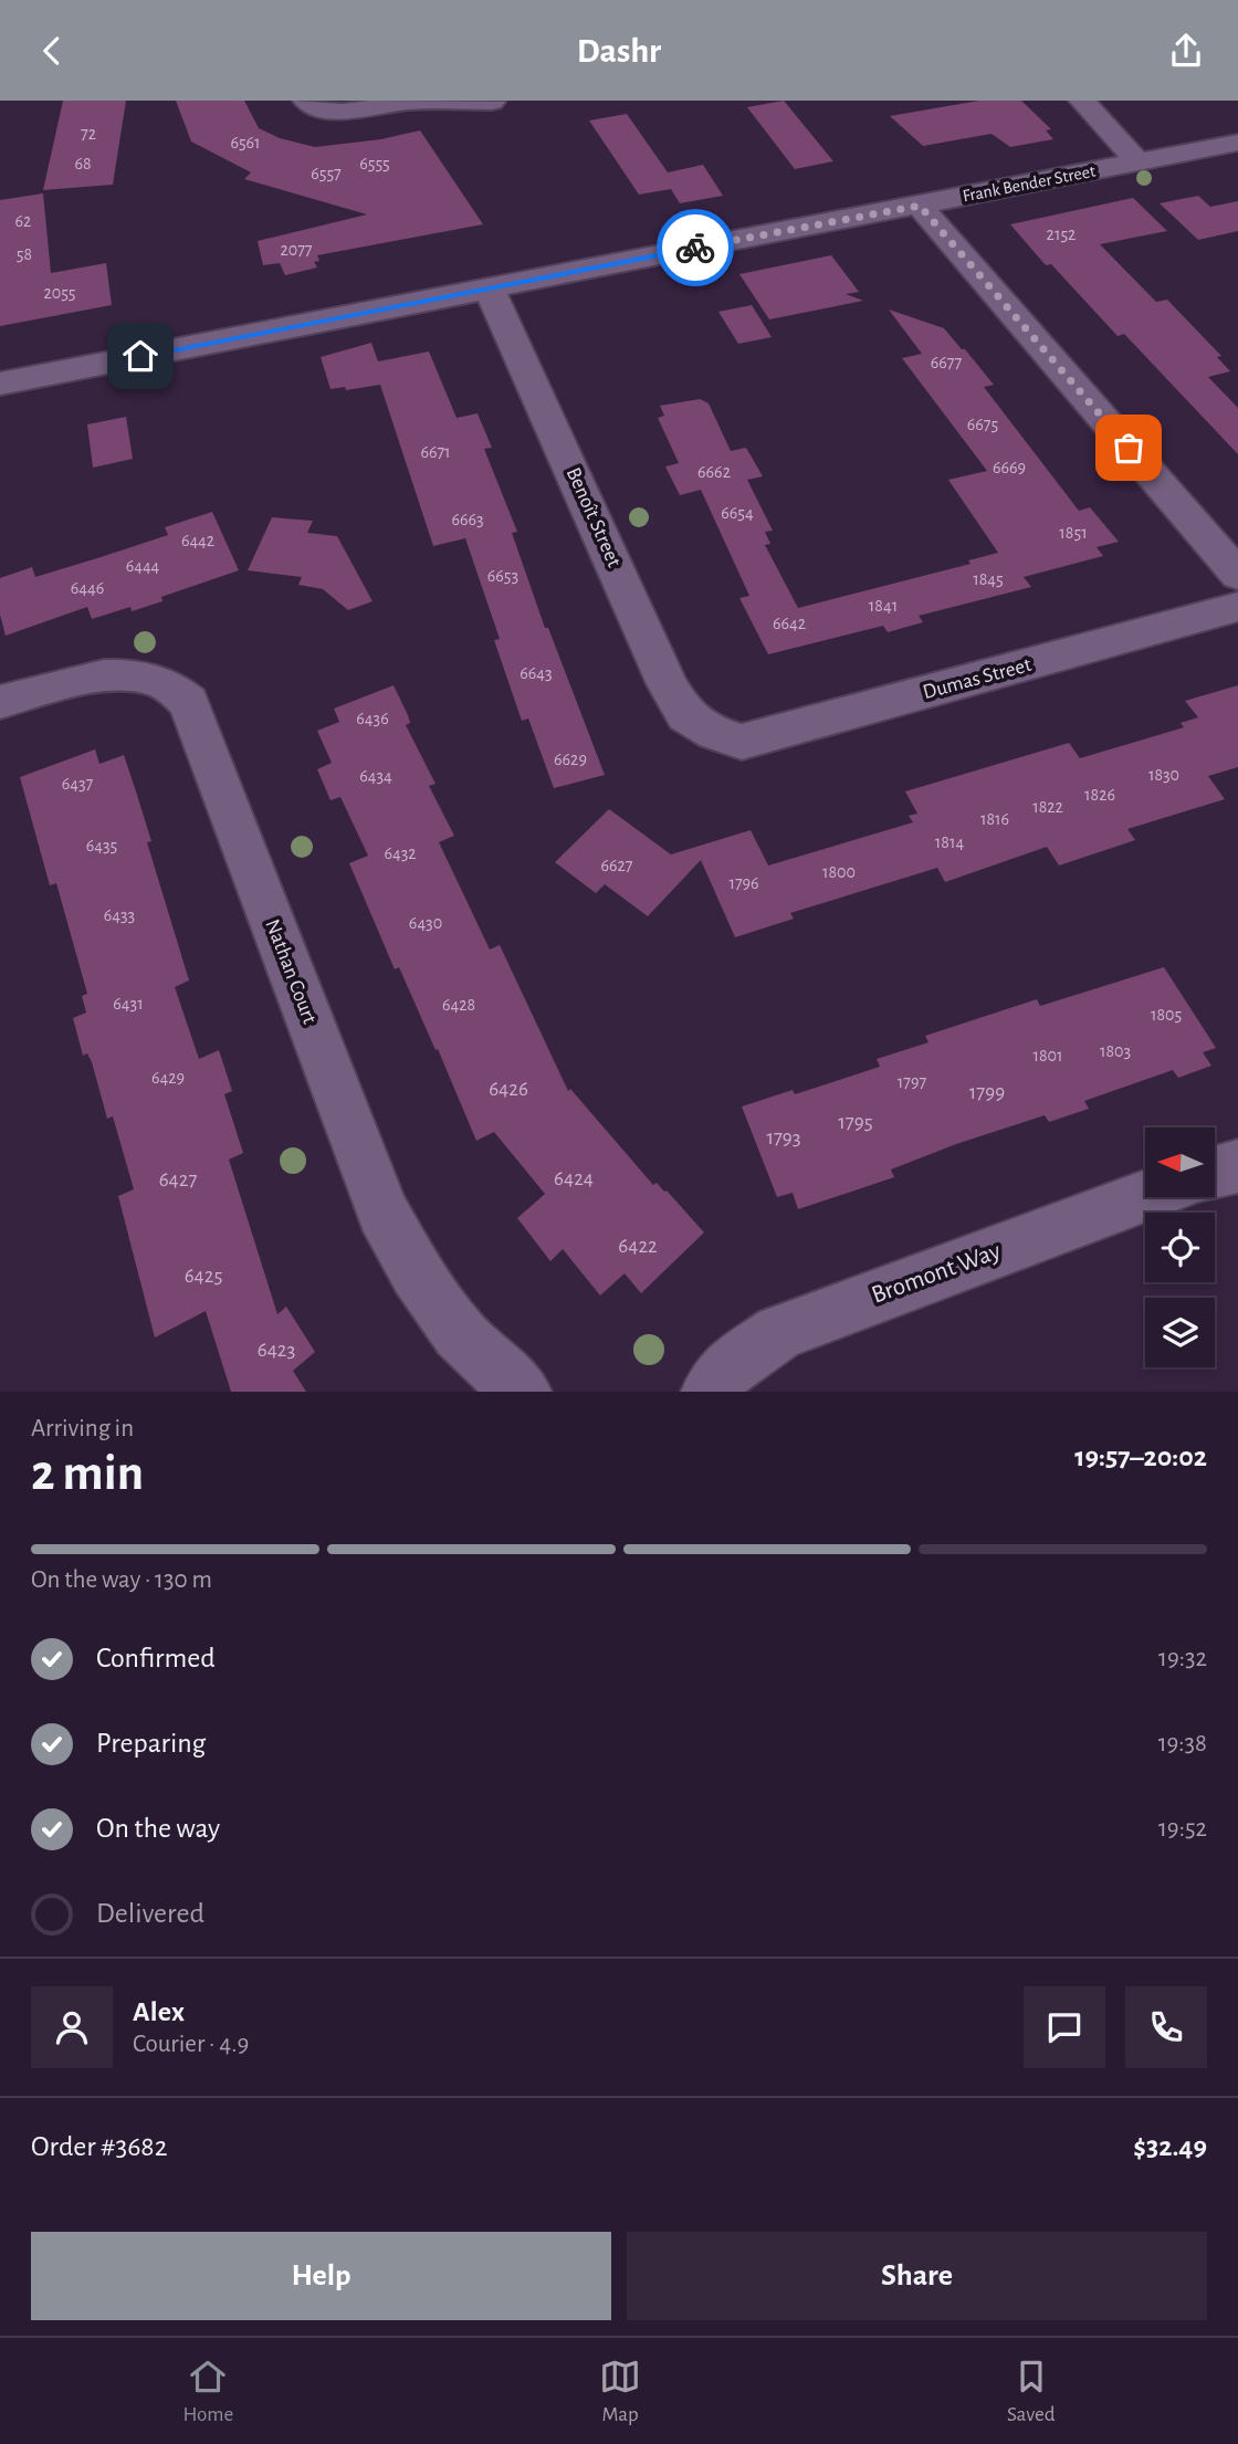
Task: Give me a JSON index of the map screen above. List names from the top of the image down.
{
  "streets": {
    "street": [
      "Frank Bender Street",
      "Benoît Street",
      "Dumas Street",
      "Nathan Court",
      "Bromont Way"
    ]
  },
  "crossings": [
    ["Frank Bender Street", "Benoît Street"],
    ["Benoît Street", "Dumas Street"]
  ],
  "house_numbers": [
    "72",
    "6561",
    "68",
    "6555",
    "6557",
    "62",
    "2152",
    "2077",
    "58",
    "2055",
    "6677",
    "6675",
    "6671",
    "6669",
    "6662",
    "6654",
    "6663",
    "1851",
    "6442",
    "6444",
    "6653",
    "1845",
    "6446",
    "1841",
    "6642",
    "6643",
    "6436",
    "6629",
    "1830",
    "6434",
    "6437",
    "1826",
    "1822",
    "1816",
    "1814",
    "6435",
    "6432",
    "6627",
    "1800",
    "1796",
    "6433",
    "6430",
    "6431",
    "6428",
    "1805",
    "1803",
    "1801",
    "6429",
    "1797",
    "6426",
    "1799",
    "1795",
    "1793",
    "6424",
    "6427",
    "6422",
    "6425",
    "6423"
  ],
  "north": "left",
  "page": {
    "header": "Dashr",
    "heading": ["2 min", "Arriving in", "19:57–20:02"],
    "panel": [
      "Alex",
      "Courier · 4.9",
      "Order #3682",
      "$32.49"
    ],
    "bar": "On the way · 130 m",
    "list": [
      ["Confirmed", "19:32"],
      ["Preparing", "19:38"],
      ["On the way", "19:52"],
      "Delivered"
    ],
    "buttons": ["Help", "Share"],
    "tabs": ["Home", "Map", "Saved"]
  }
}
